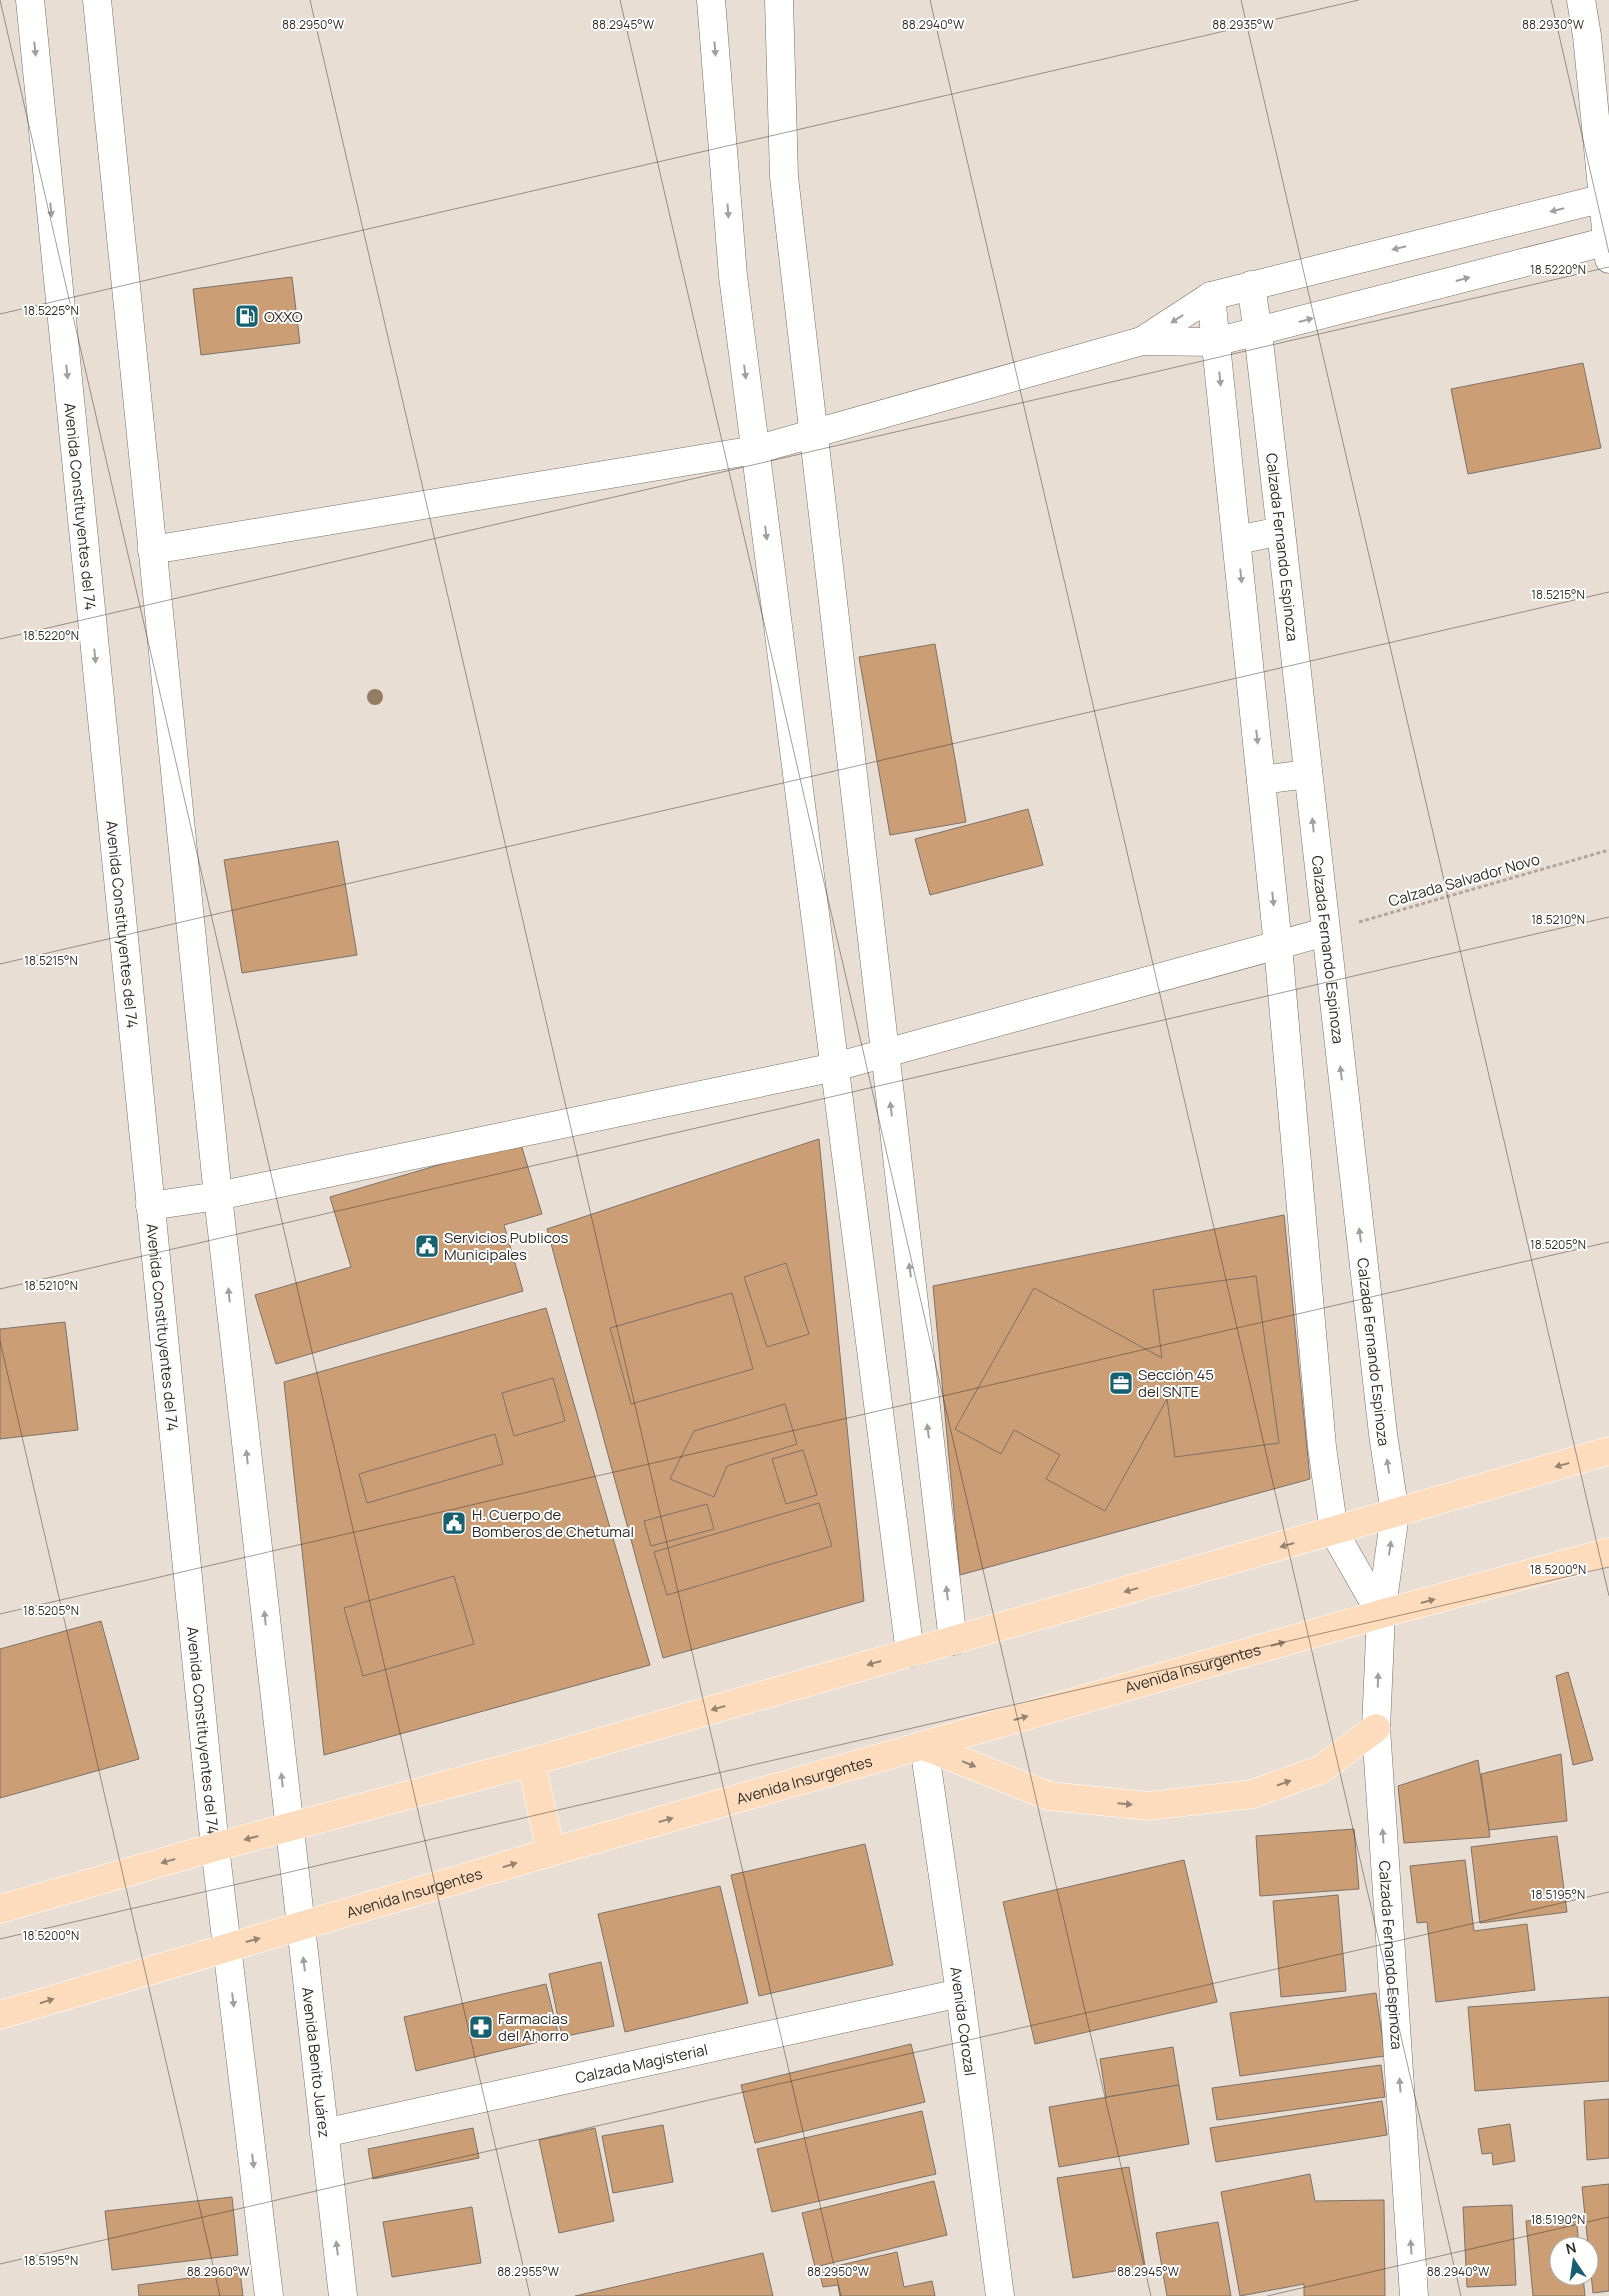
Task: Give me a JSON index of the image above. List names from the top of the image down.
{
  "streets": {
    "main road": ["Avenida Insurgentes"],
    "street": [
      "Avenida Constituyentes del 74",
      "Calzada Fernando Espinoza",
      "Avenida Corozal",
      "Avenida Benito Juárez",
      "Calzada Magisterial"
    ],
    "path": ["Calzada Salvador Novo"]
  },
  "crossings": [
    ["Calzada Fernando Espinoza", "Calzada Salvador Novo"],
    ["Calzada Fernando Espinoza", "Avenida Insurgentes"],
    ["Avenida Insurgentes", "Avenida Corozal"],
    ["Avenida Insurgentes", "Avenida Benito Juárez"],
    ["Avenida Corozal", "Calzada Magisterial"],
    ["Avenida Benito Juárez", "Calzada Magisterial"]
  ],
  "places": {
    "fuel station": ["OXXO"],
    "public building": ["Servicios Publicos Municipales", "H. Cuerpo de Bomberos de Chetumal"],
    "office": ["Sección 45 del SNTE"],
    "pharmacy": ["Farmacias del Ahorro"]
  },
  "north": "top",
  "coordinates": [
    "88.2950°W",
    "88.2945°W",
    "88.2940°W",
    "88.2935°W",
    "88.2930°W",
    "18.5220°N",
    "18.5225°N",
    "18.5215°N",
    "18.5210°N",
    "18.5205°N",
    "18.5200°N",
    "18.5195°N",
    "18.5190°N",
    "88.2960°W",
    "88.2955°W"
  ]
}
